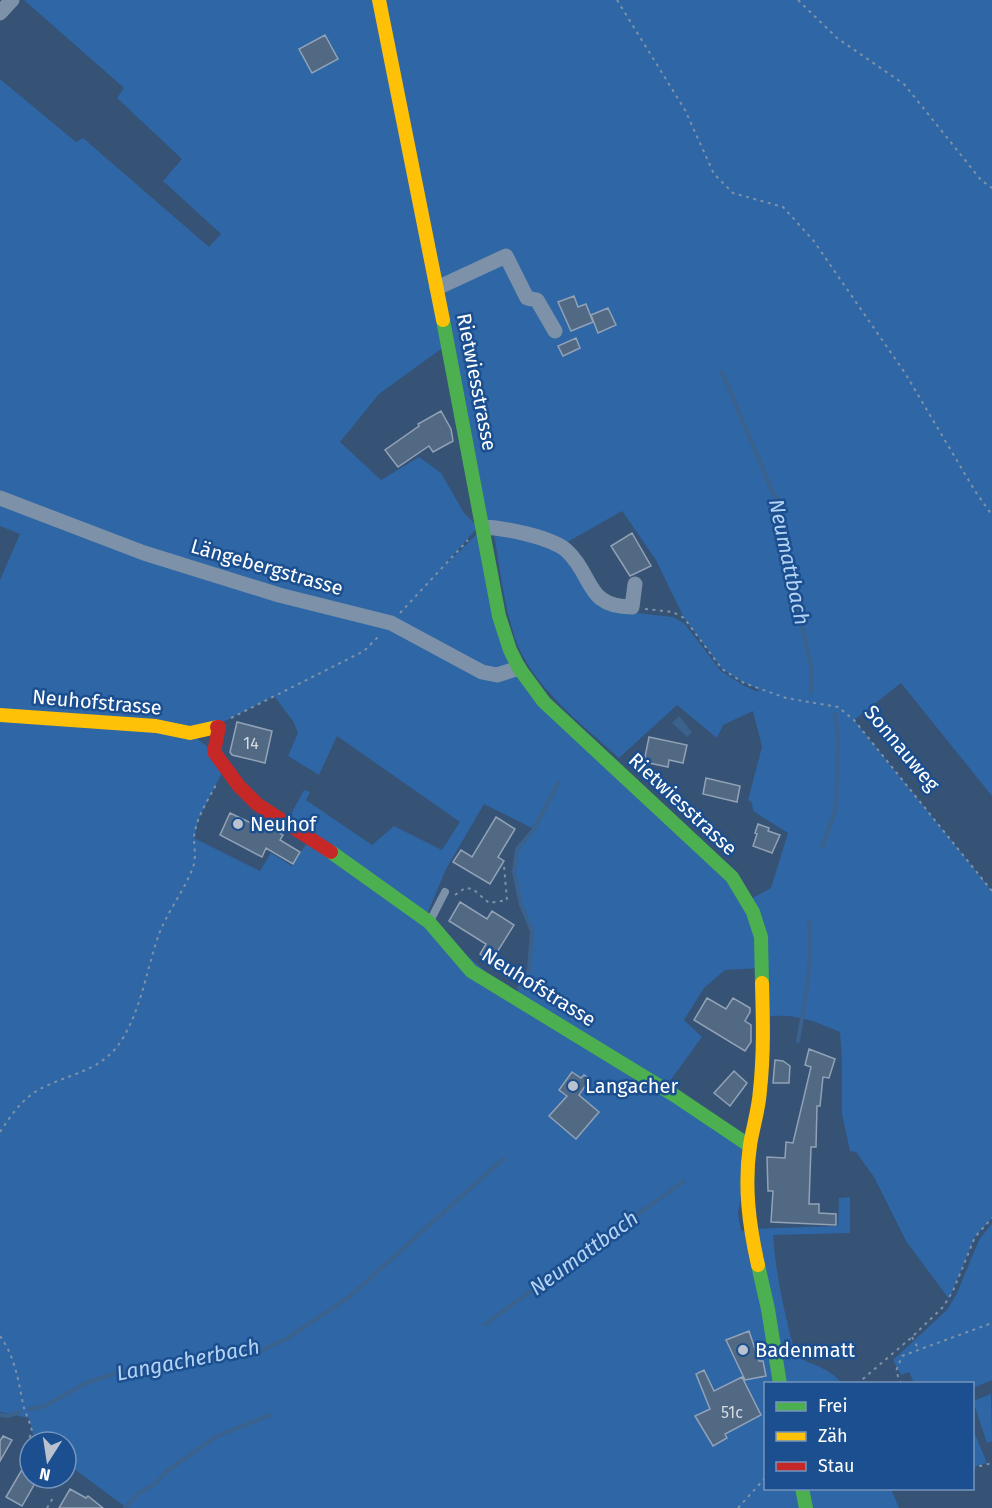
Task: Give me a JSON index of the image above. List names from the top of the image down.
{
  "streets": {
    "main road": ["Rietwiesstrasse", "Neuhofstrasse"],
    "street": ["Längebergstrasse"],
    "path": ["Sonnauweg"]
  },
  "crossings": [
    ["Rietwiesstrasse", "Längebergstrasse"],
    ["Rietwiesstrasse", "Neuhofstrasse"]
  ],
  "water": ["Neumattbach", "Langacherbach"],
  "places": ["Neuhof", "Langacher", "Badenmatt"],
  "house_numbers": ["14", "51c"],
  "legend": ["Frei", "Zäh", "Stau"],
  "north": "bottom"
}
